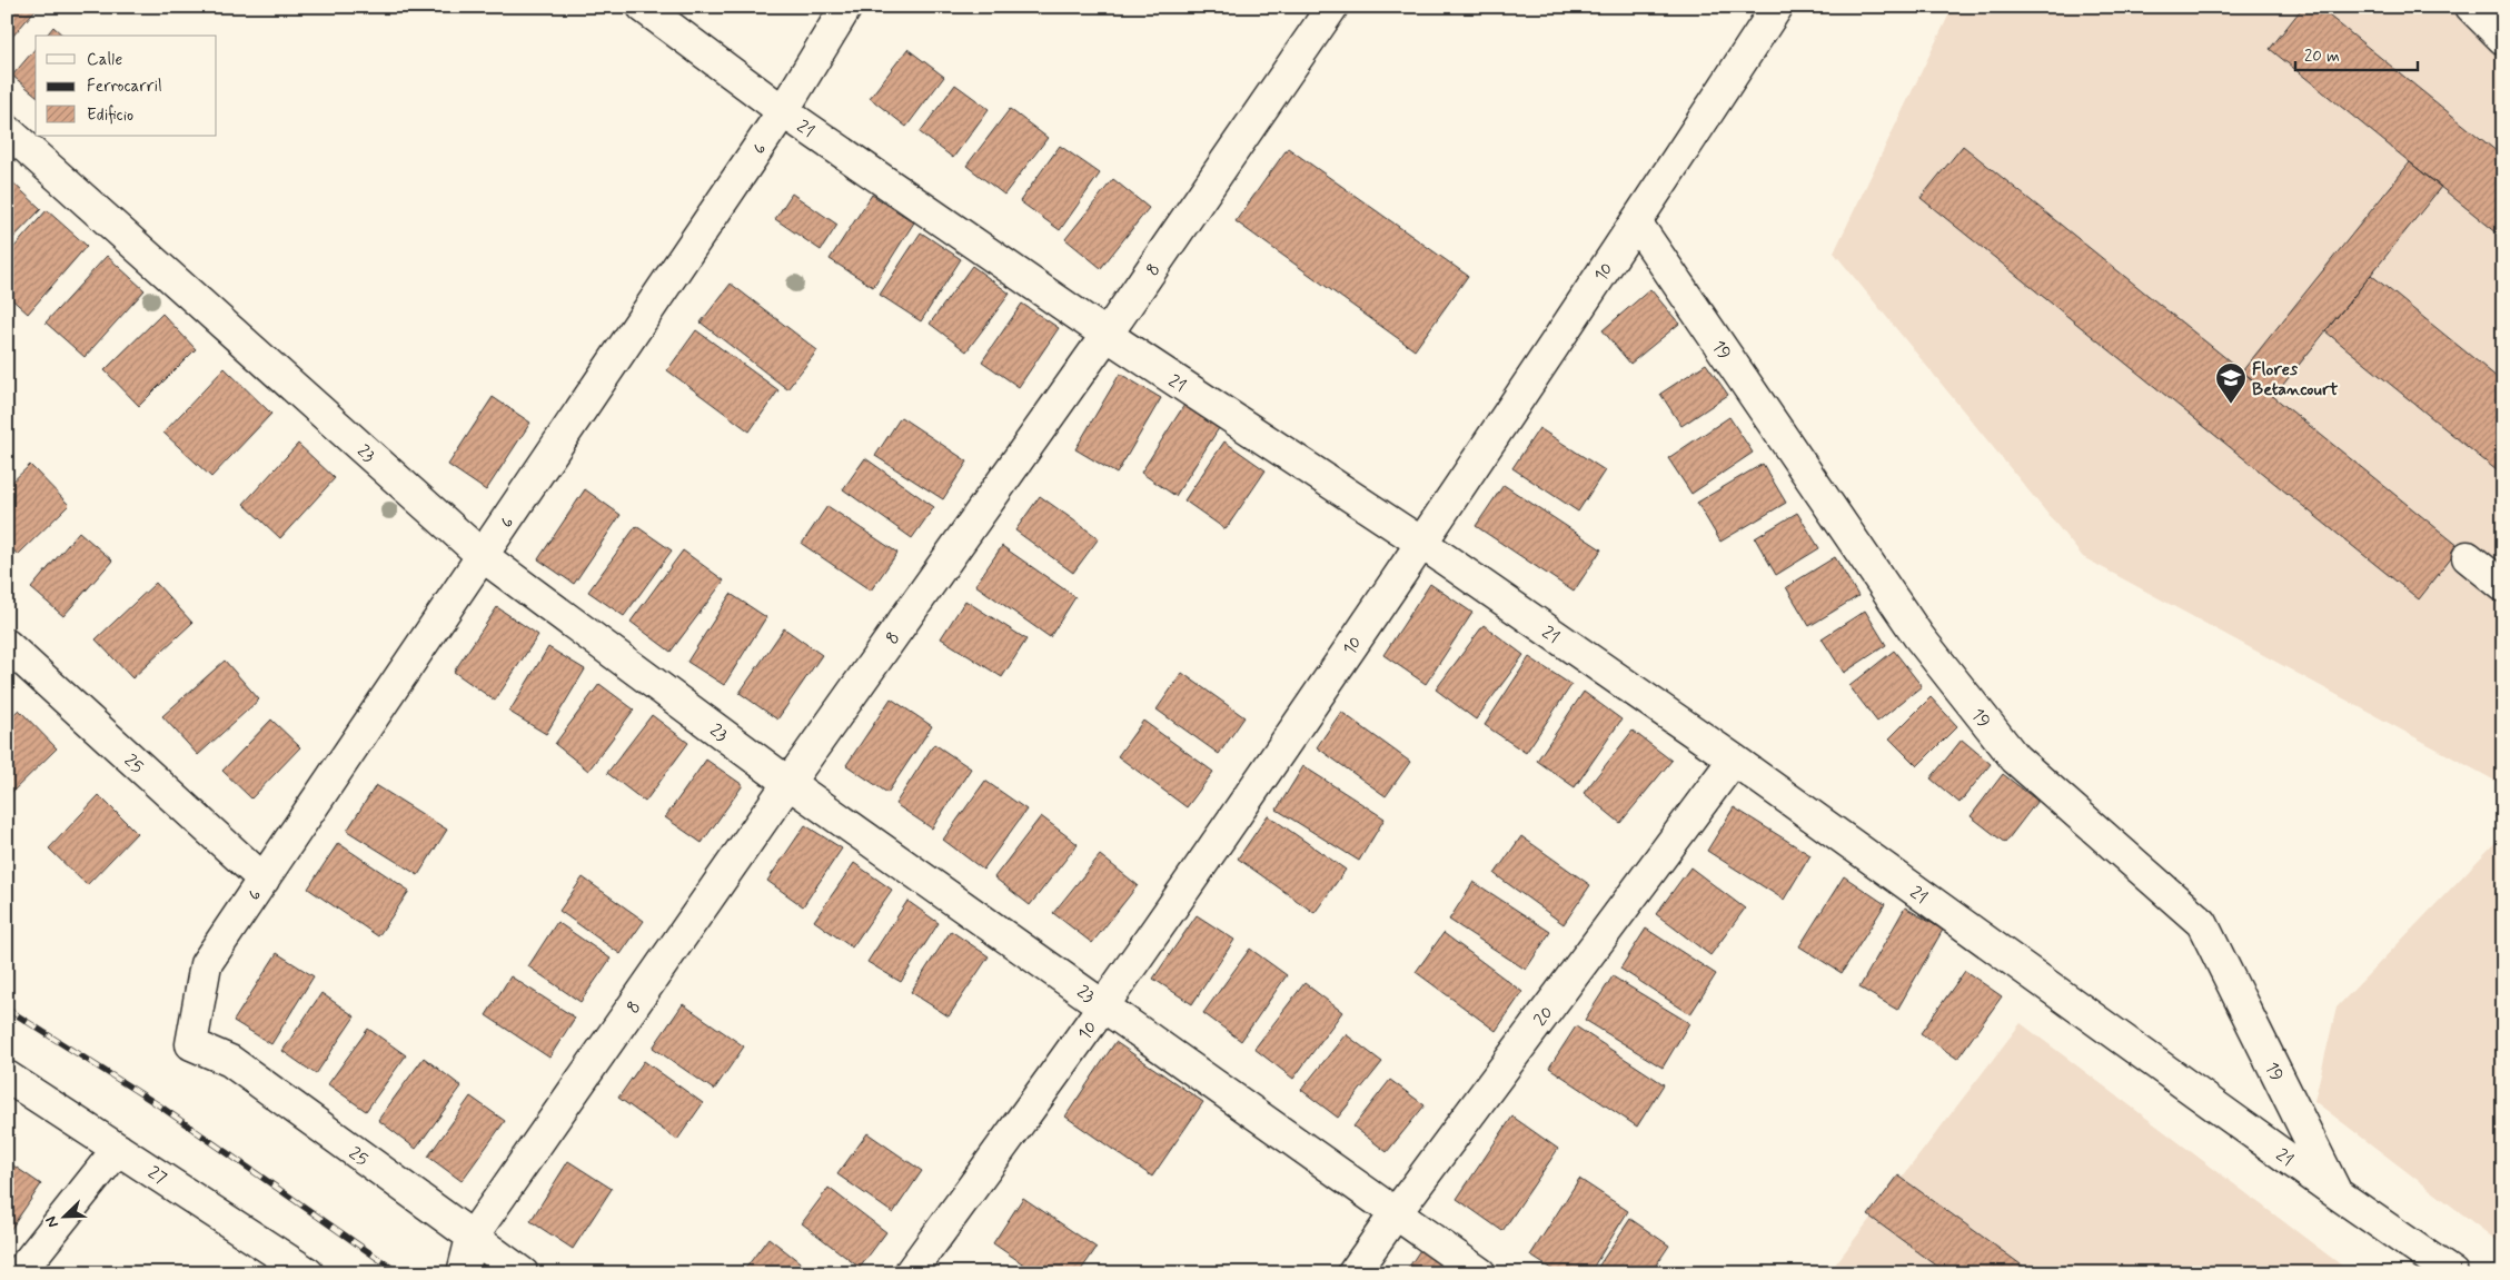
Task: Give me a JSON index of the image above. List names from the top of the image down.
{
  "streets": {
    "street": [
      "21",
      "6",
      "8",
      "10",
      "19",
      "23",
      "25",
      "20",
      "27"
    ]
  },
  "crossings": [
    ["21", "6"],
    ["21", "8"],
    ["21", "10"],
    ["21", "19"],
    ["21", "20"],
    ["6", "23"],
    ["6", "25"],
    ["8", "23"],
    ["8", "25"],
    ["10", "19"],
    ["10", "23"],
    ["23", "20"]
  ],
  "places": {
    "school or university": ["Flores Betancourt"]
  },
  "legend": ["Calle", "Ferrocarril", "Edificio"],
  "scale_bar": "20 m",
  "north": "bottom left"
}
